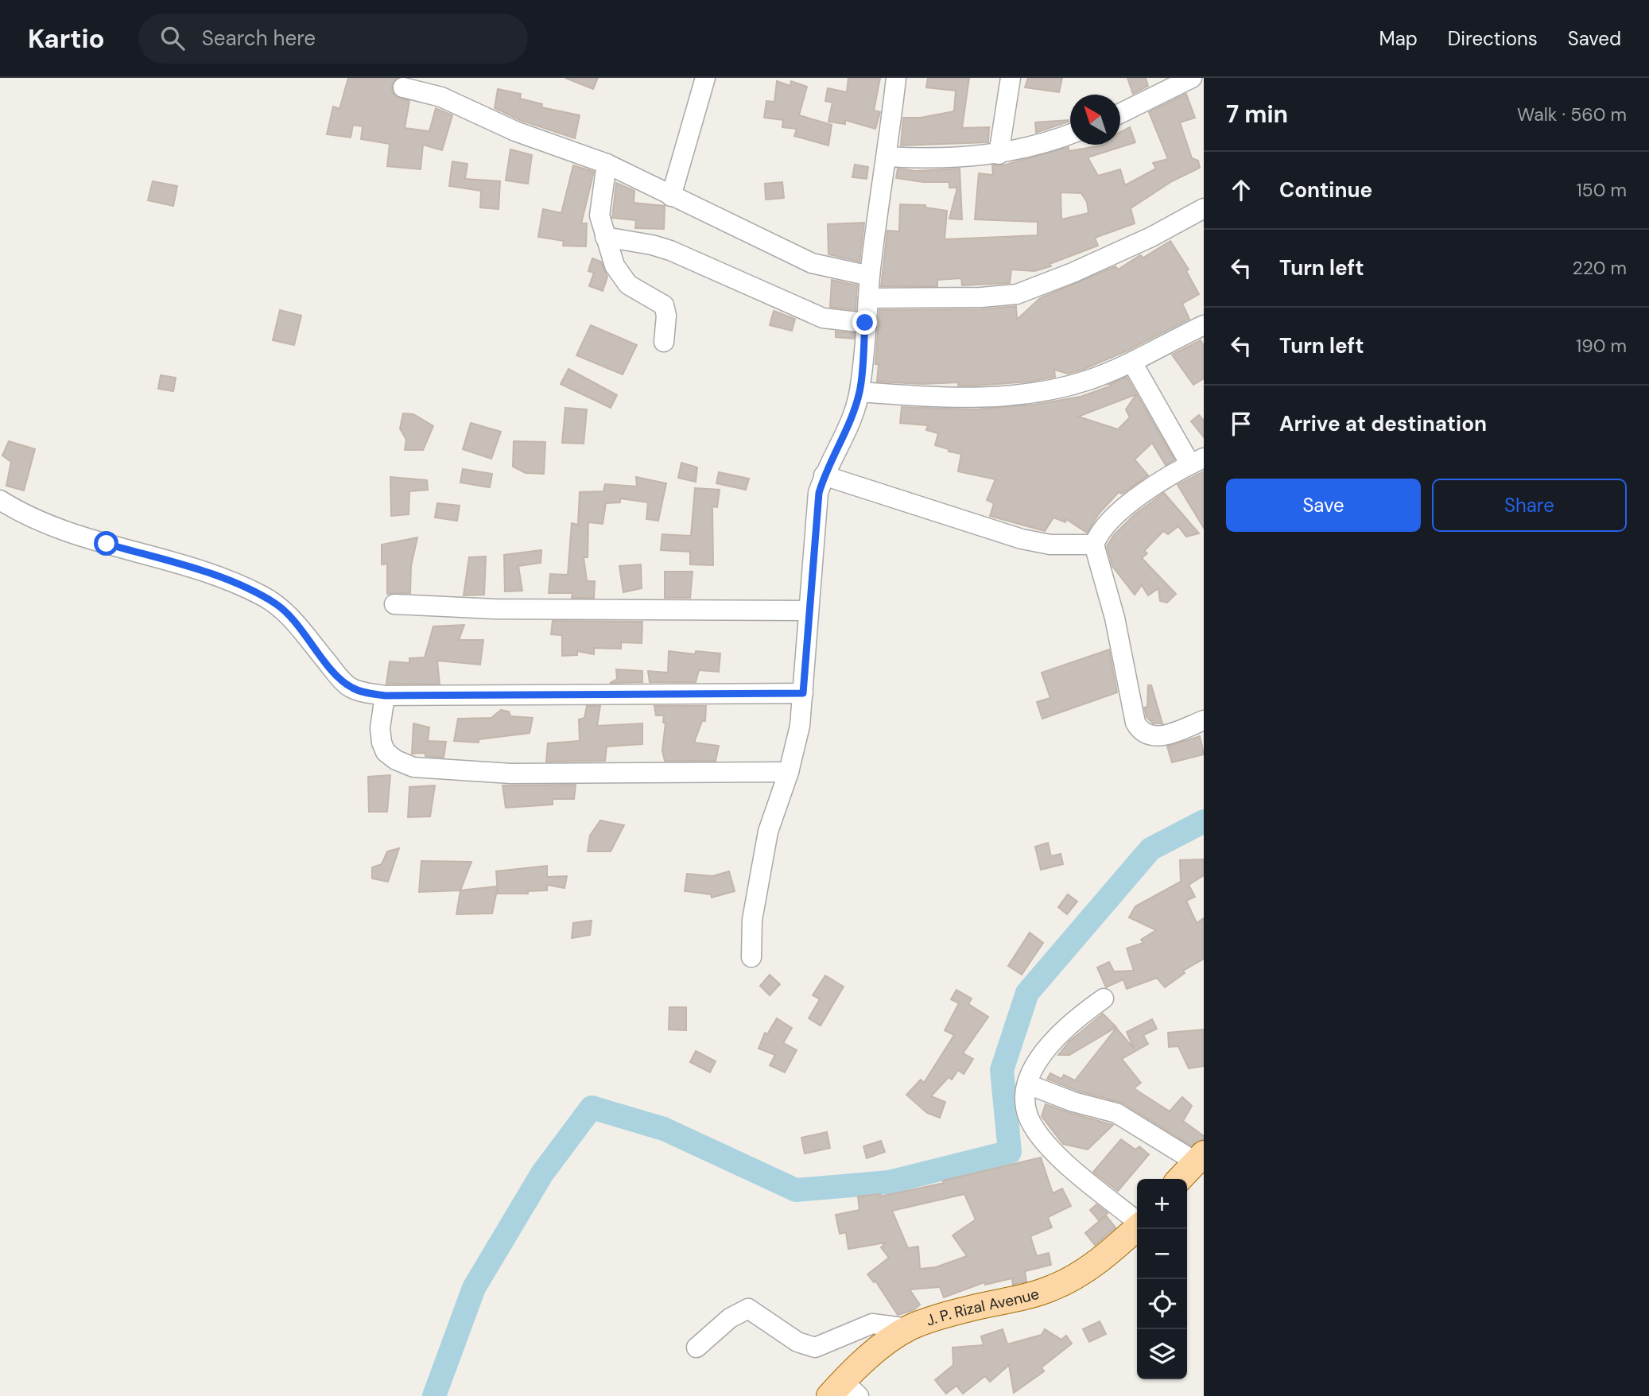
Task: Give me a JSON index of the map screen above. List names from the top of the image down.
{
  "streets": {
    "main road": ["J. P. Rizal Avenue"]
  },
  "north": "top left",
  "page": {
    "header": "Kartio",
    "search": "Search here",
    "nav": ["Map", "Directions", "Saved"],
    "heading": ["7 min", "Walk · 560 m"],
    "list": [
      ["Continue", "150 m"],
      ["Turn left", "220 m"],
      ["Turn left", "190 m"],
      "Arrive at destination"
    ],
    "buttons": ["Save", "Share"],
    "map_buttons": ["+", "−"]
  }
}
